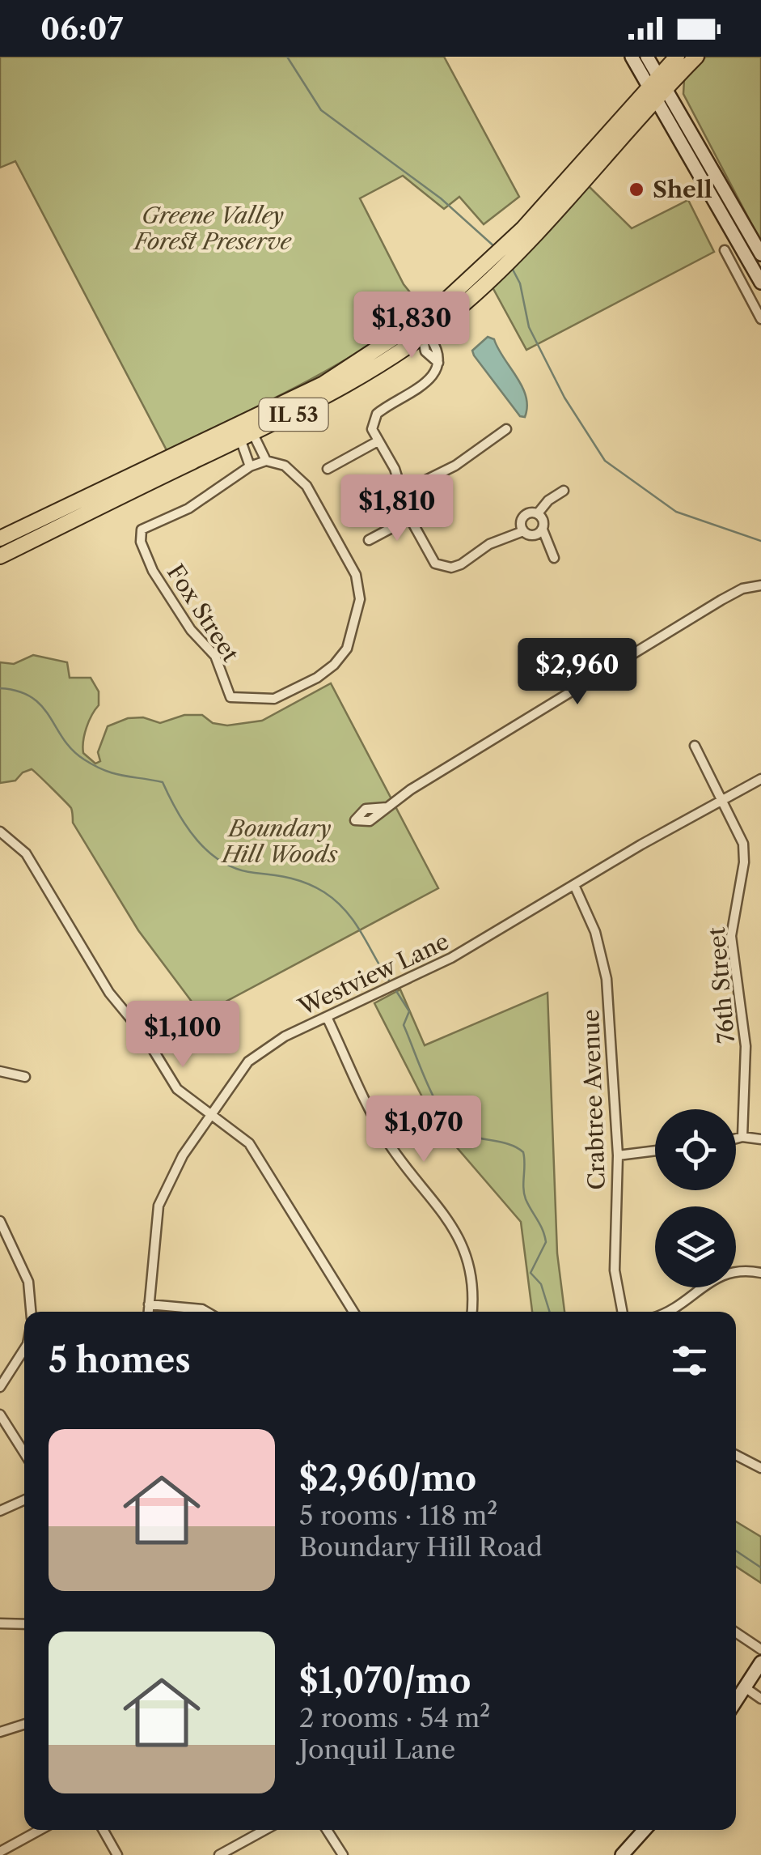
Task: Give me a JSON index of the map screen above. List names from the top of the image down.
{
  "streets": {
    "main road": ["IL 53"],
    "street": [
      "Fox Street",
      "Westview Lane",
      "76th Street",
      "Crabtree Avenue"
    ]
  },
  "crossings": [
    ["Westview Lane", "76th Street"],
    ["Westview Lane", "Crabtree Avenue"]
  ],
  "parks": ["Greene Valley Forest Preserve", "Boundary Hill Woods"],
  "places": ["Shell"],
  "page": {
    "status": "06:07",
    "price": [
      "$1,830",
      "$1,810",
      "$2,960",
      "$1,100",
      "$1,070"
    ],
    "heading": "5 homes",
    "list": [
      {
        "name": "$2,960/mo",
        "note": "5 rooms · 118 m² · Boundary Hill Road"
      },
      {
        "name": "$1,070/mo",
        "note": "2 rooms · 54 m² · Jonquil Lane"
      }
    ]
  }
}
